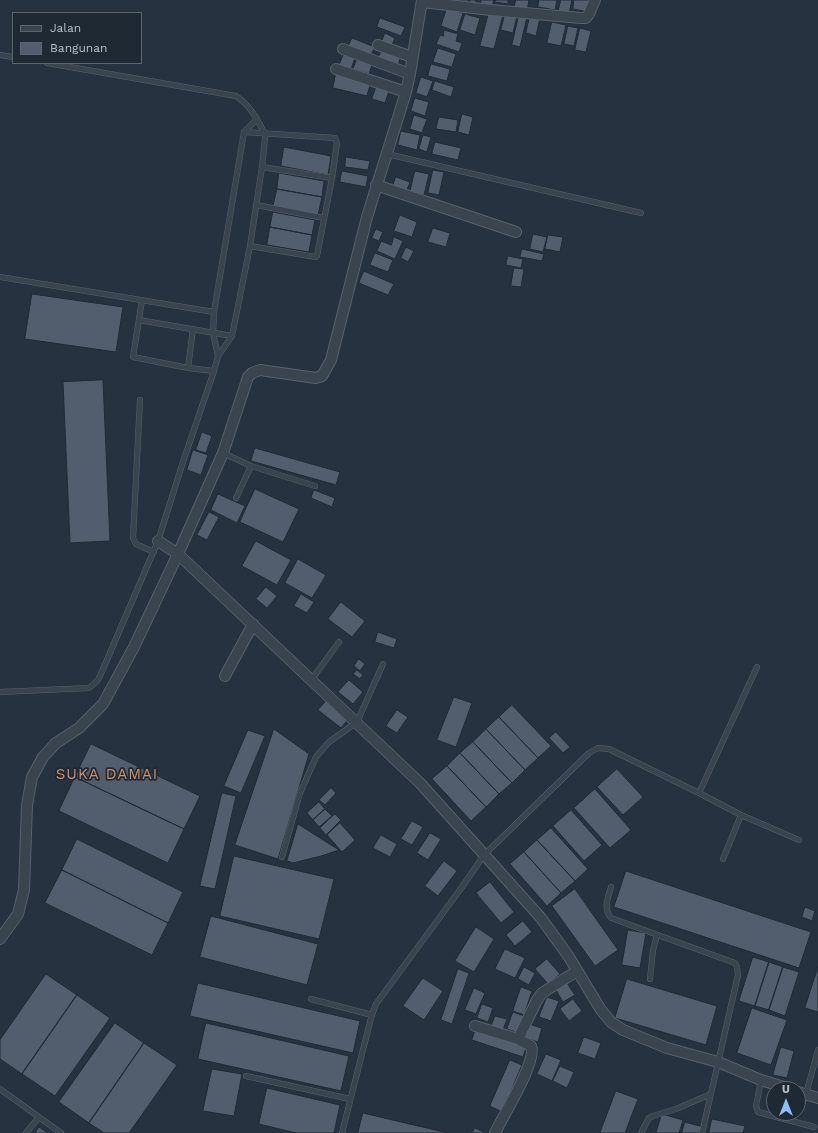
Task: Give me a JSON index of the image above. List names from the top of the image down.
{
  "districts": ["SUKA DAMAI"],
  "legend": ["Jalan", "Bangunan"],
  "north": "top"
}
